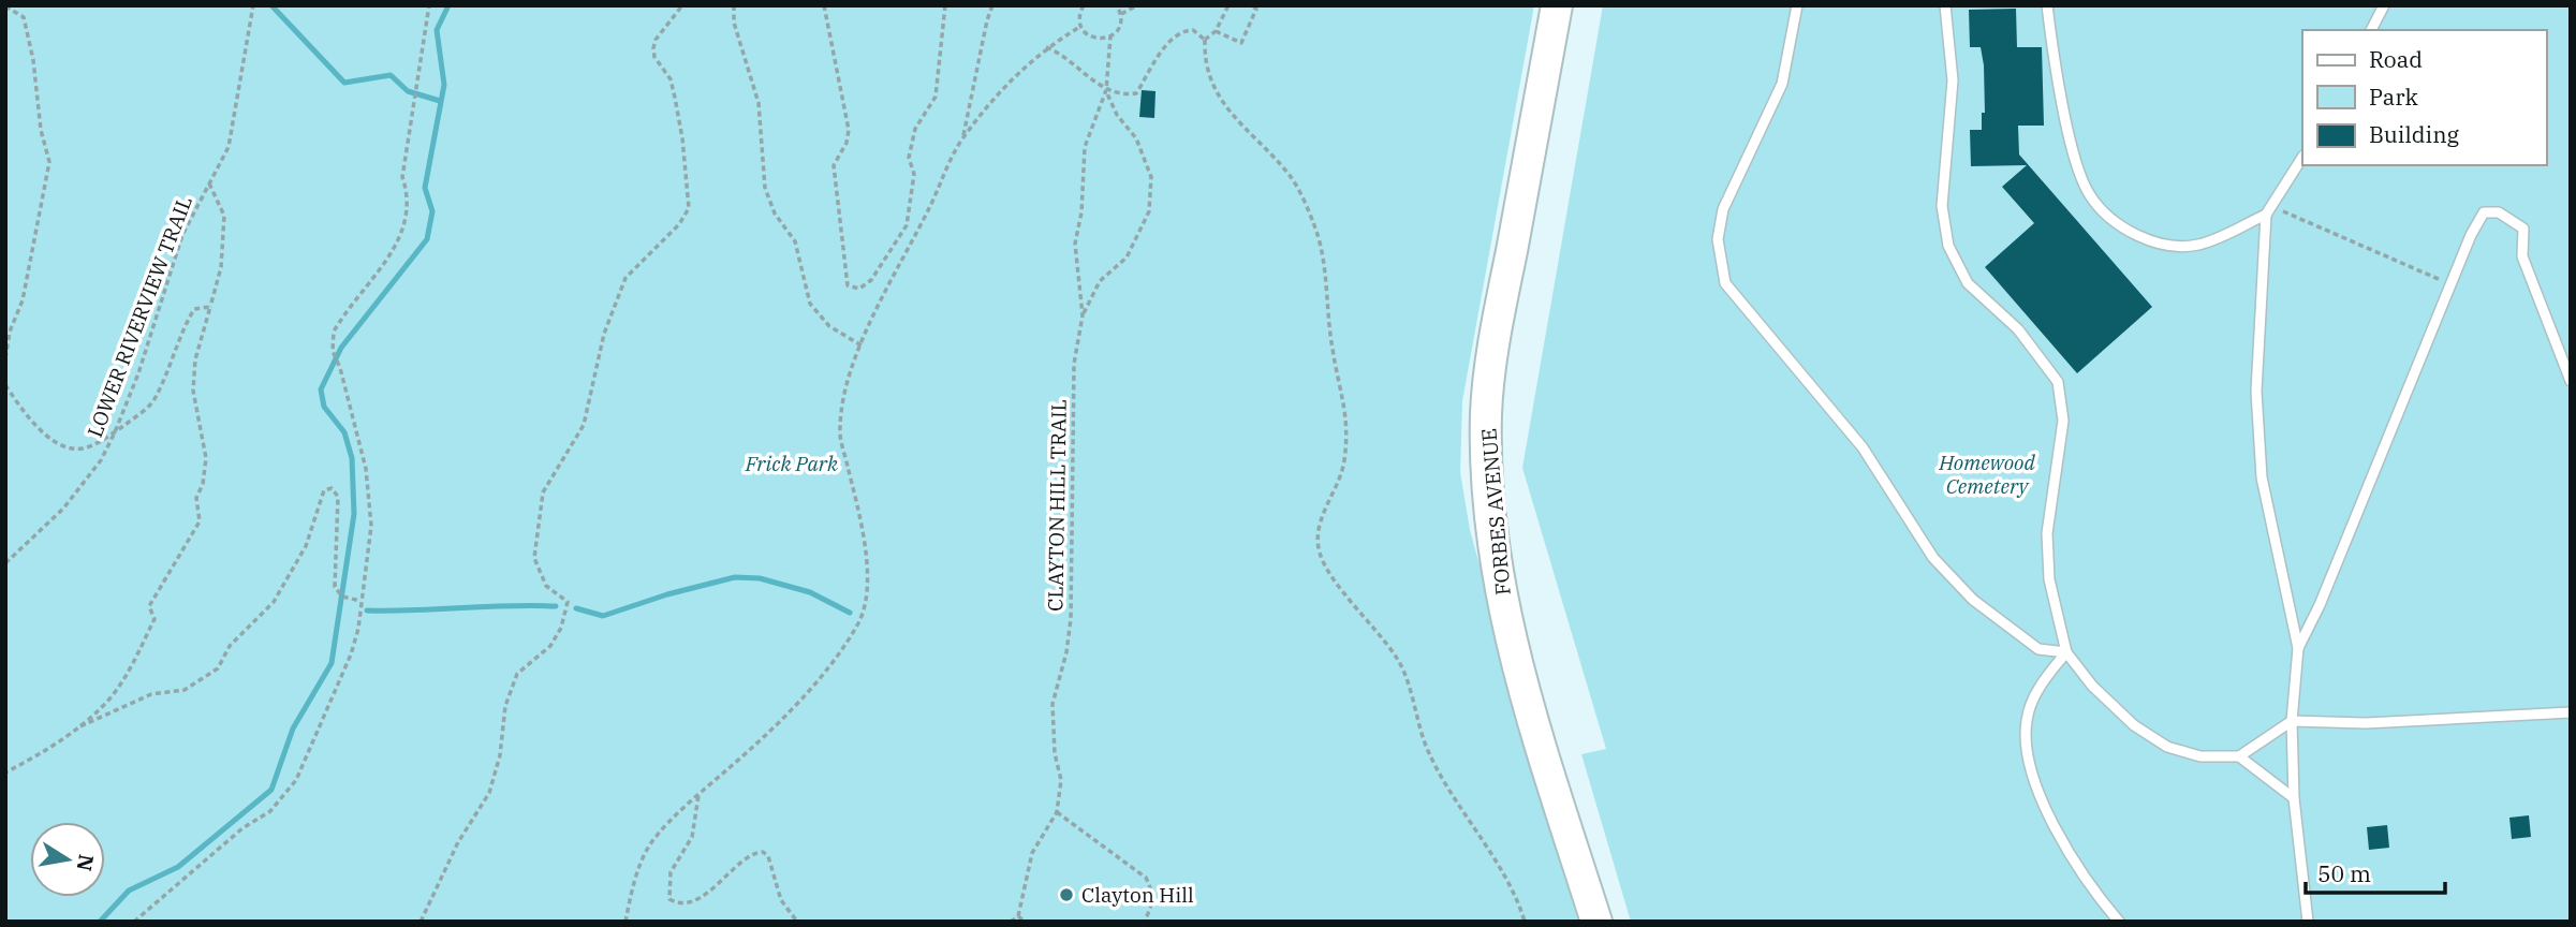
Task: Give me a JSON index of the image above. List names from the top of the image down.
{
  "streets": {
    "main road": ["FORBES AVENUE"],
    "path": ["LOWER RIVERVIEW TRAIL", "CLAYTON HILL TRAIL"]
  },
  "parks": ["Homewood Cemetery", "Frick Park"],
  "places": ["Clayton Hill"],
  "legend": ["Road", "Park", "Building"],
  "scale_bar": "50 m",
  "north": "right"
}
